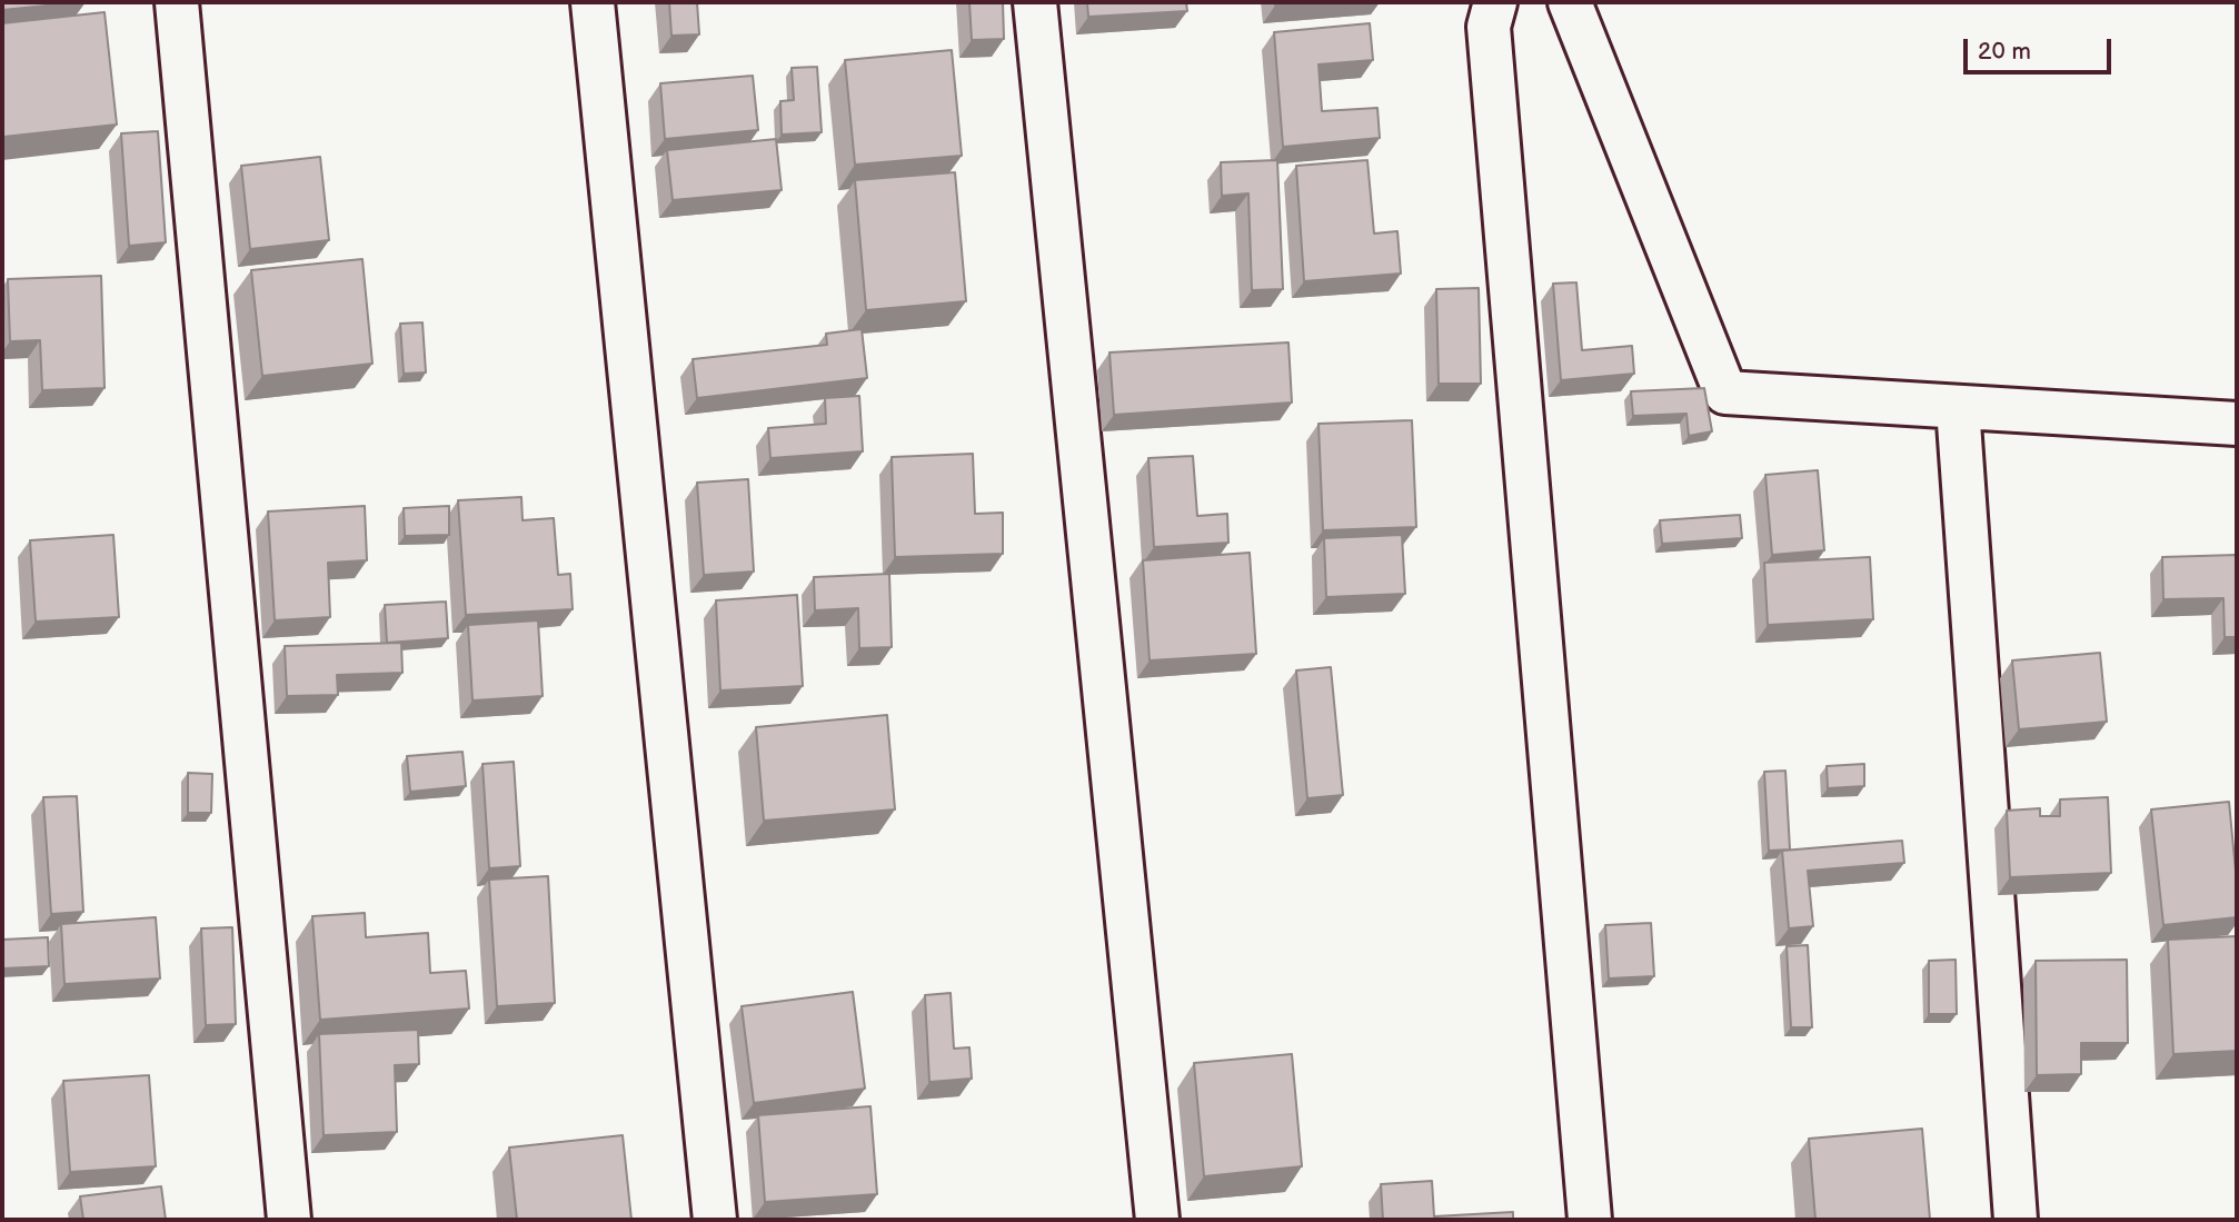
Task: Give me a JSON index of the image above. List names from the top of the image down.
{
  "scale_bar": "20 m"
}
